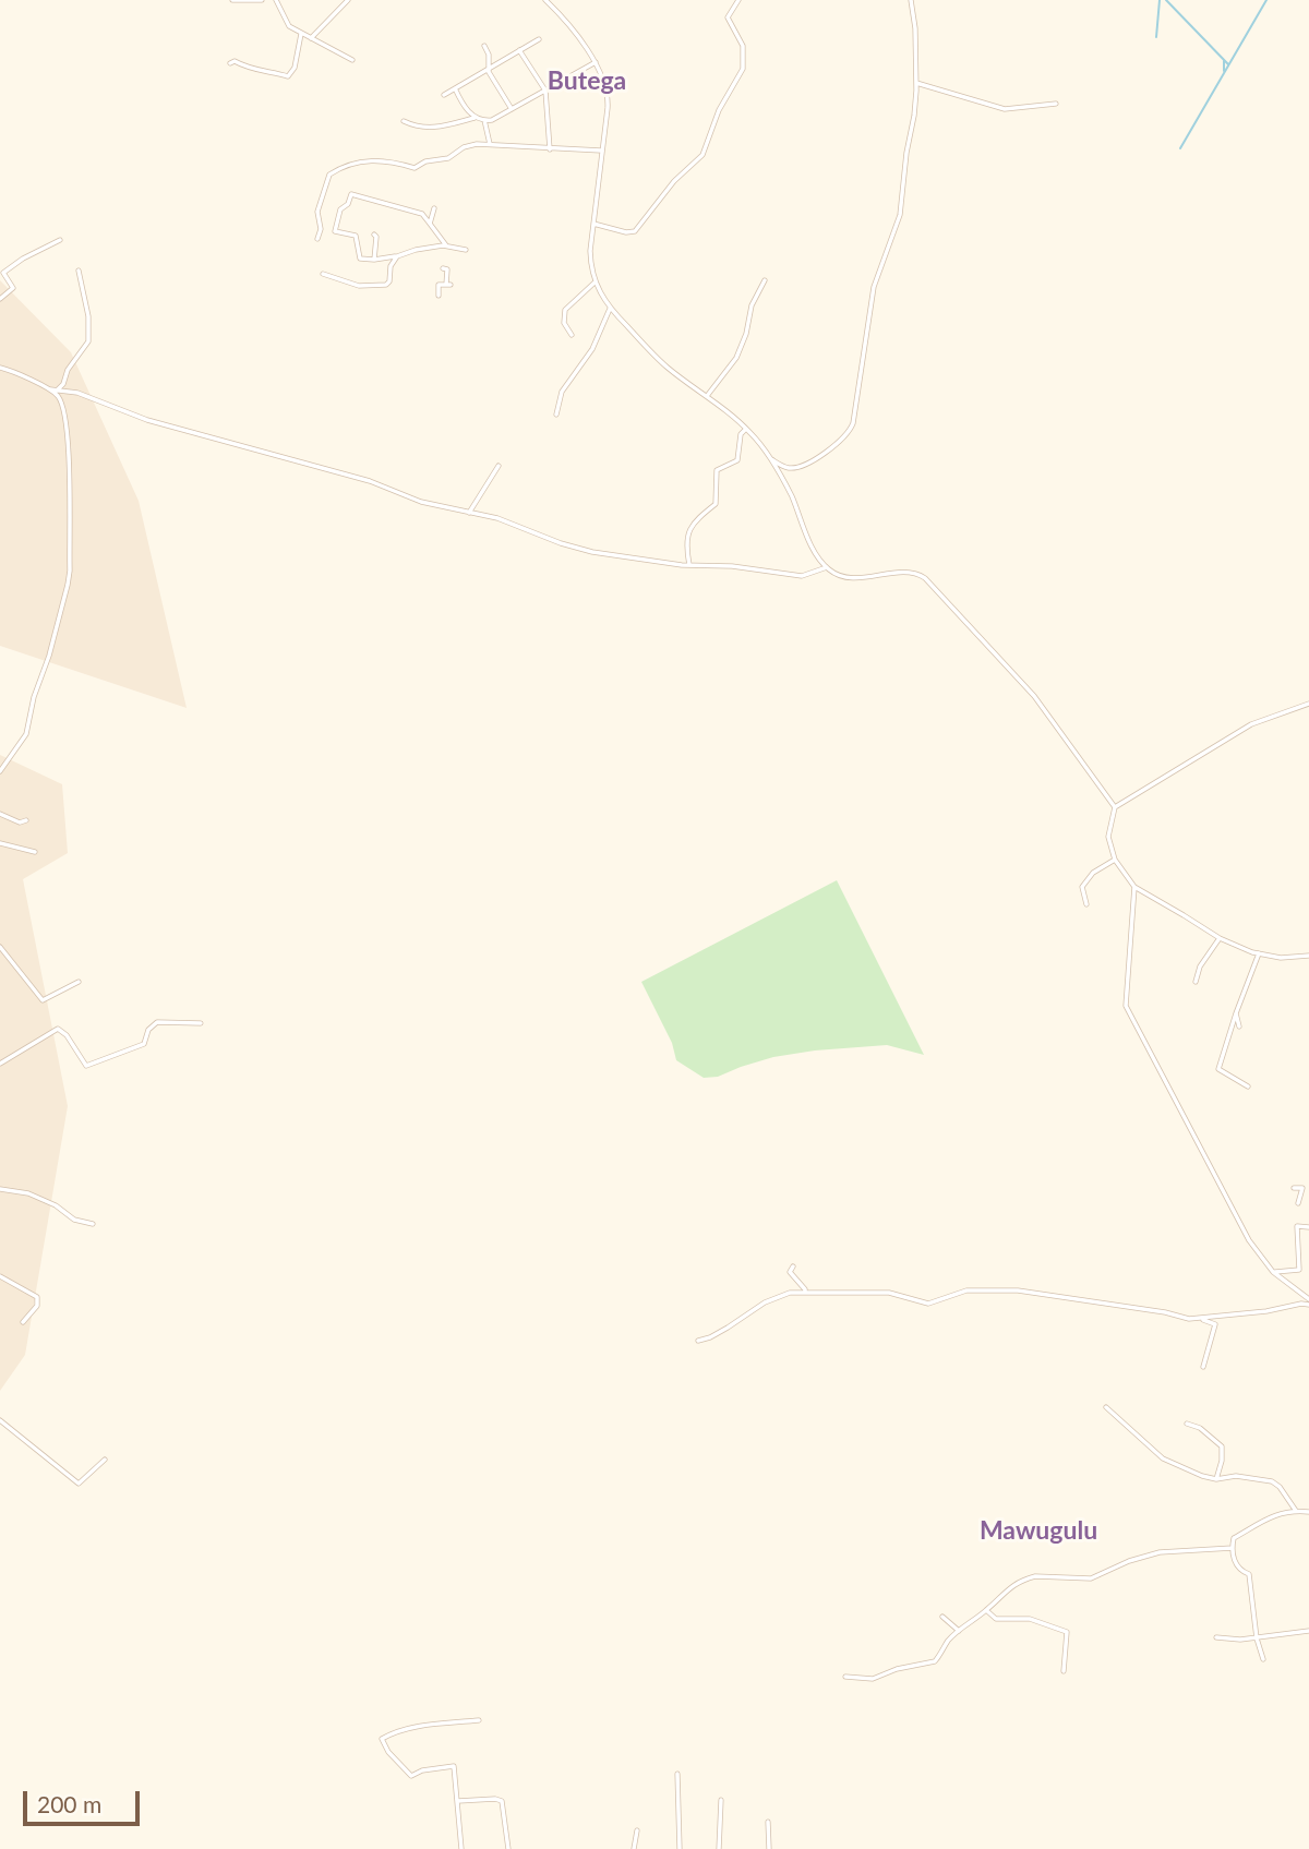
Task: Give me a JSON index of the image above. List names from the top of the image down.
{
  "districts": ["Butega", "Mawugulu"],
  "scale_bar": "200 m"
}
